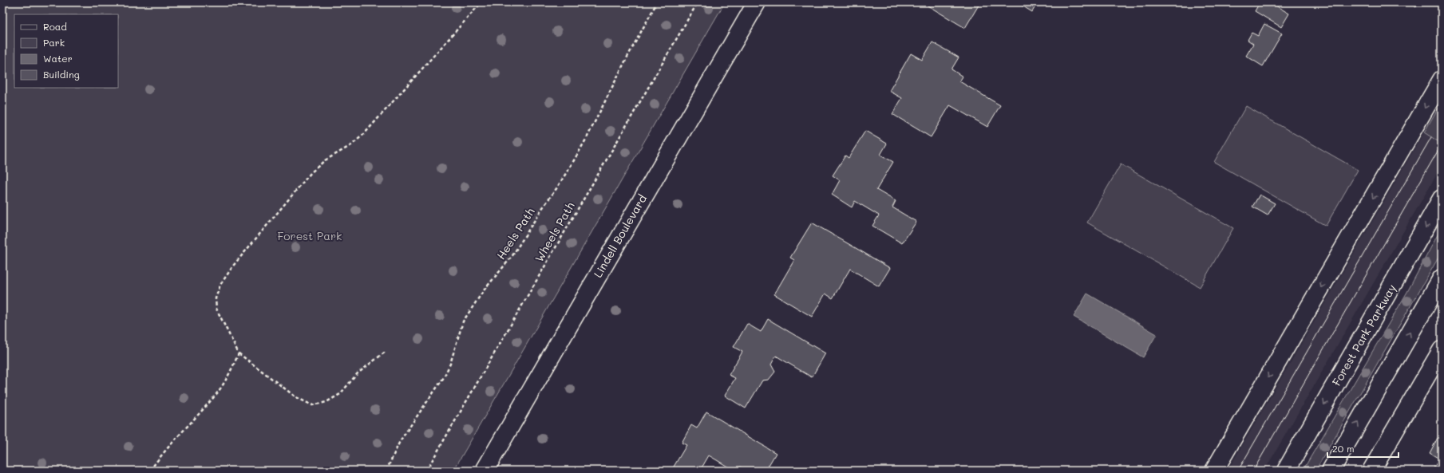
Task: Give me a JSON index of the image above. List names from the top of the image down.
{
  "streets": {
    "main road": ["Lindell Boulevard", "Forest Park Parkway"],
    "path": ["Wheels Path", "Heels Path"]
  },
  "parks": ["Forest Park"],
  "legend": [
    "Road",
    "Park",
    "Water",
    "Building"
  ],
  "scale_bar": "20 m"
}
